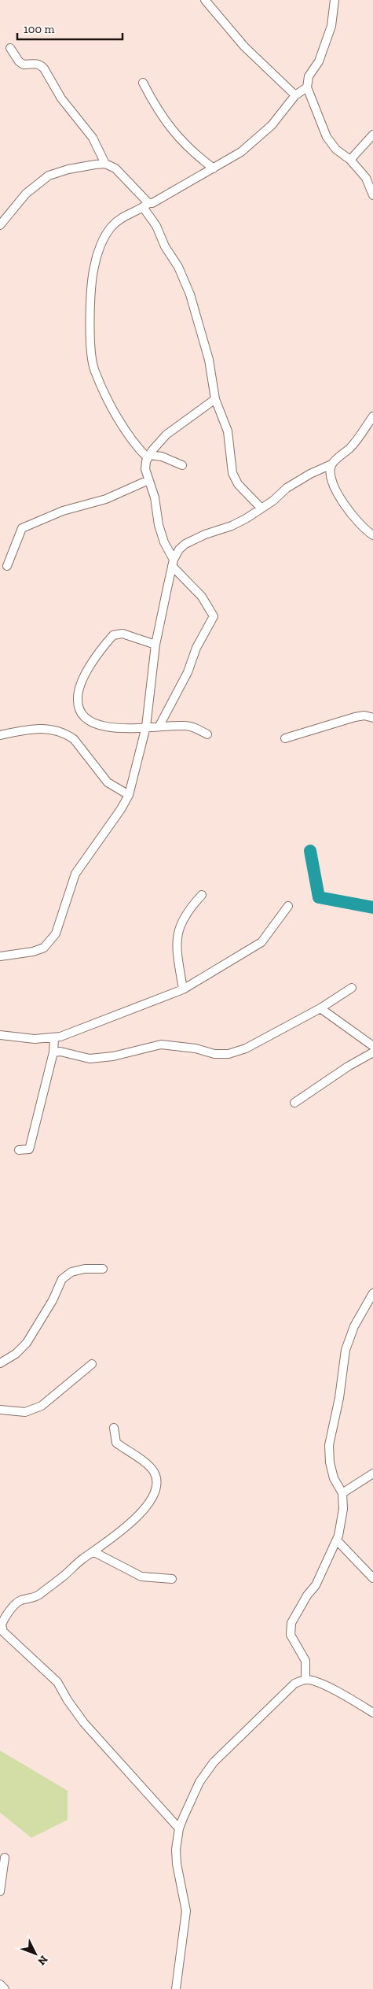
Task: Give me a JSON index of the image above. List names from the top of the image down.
{
  "scale_bar": "100 m",
  "north": "bottom right"
}
